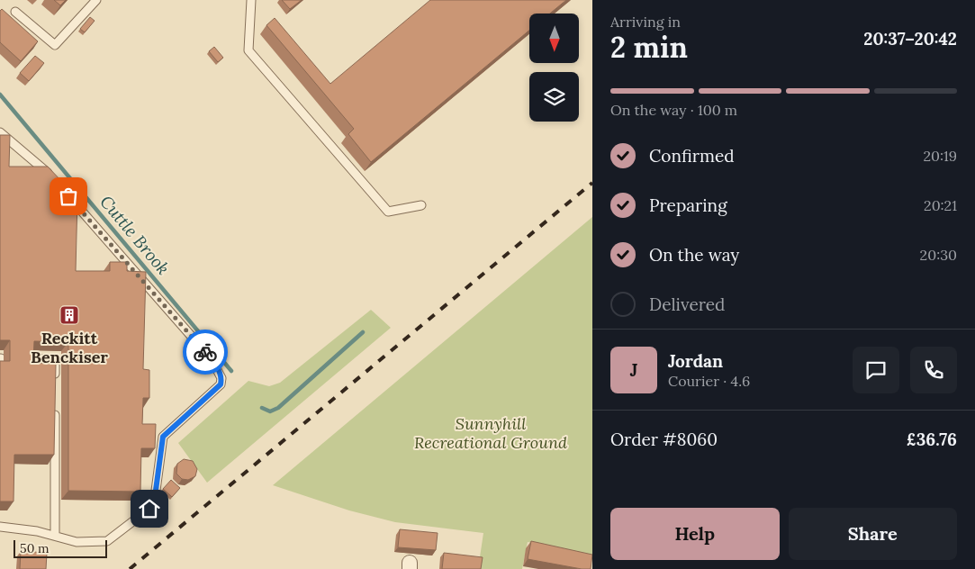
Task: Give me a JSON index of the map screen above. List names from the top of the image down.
{
  "water": ["Cuttle Brook"],
  "parks": ["Sunnyhill Recreational Ground"],
  "places": {
    "building": ["Reckitt Benckiser"]
  },
  "scale_bar": "50 m",
  "north": "bottom",
  "page": {
    "heading": ["2 min", "Arriving in", "20:37–20:42"],
    "panel": [
      "Jordan",
      "Courier · 4.6",
      "Order #8060",
      "£36.76"
    ],
    "bar": "On the way · 100 m",
    "list": [
      ["Confirmed", "20:19"],
      ["Preparing", "20:21"],
      ["On the way", "20:30"],
      "Delivered"
    ],
    "round": "J",
    "buttons": ["Help", "Share"],
    "scale": "50 m"
  }
}
